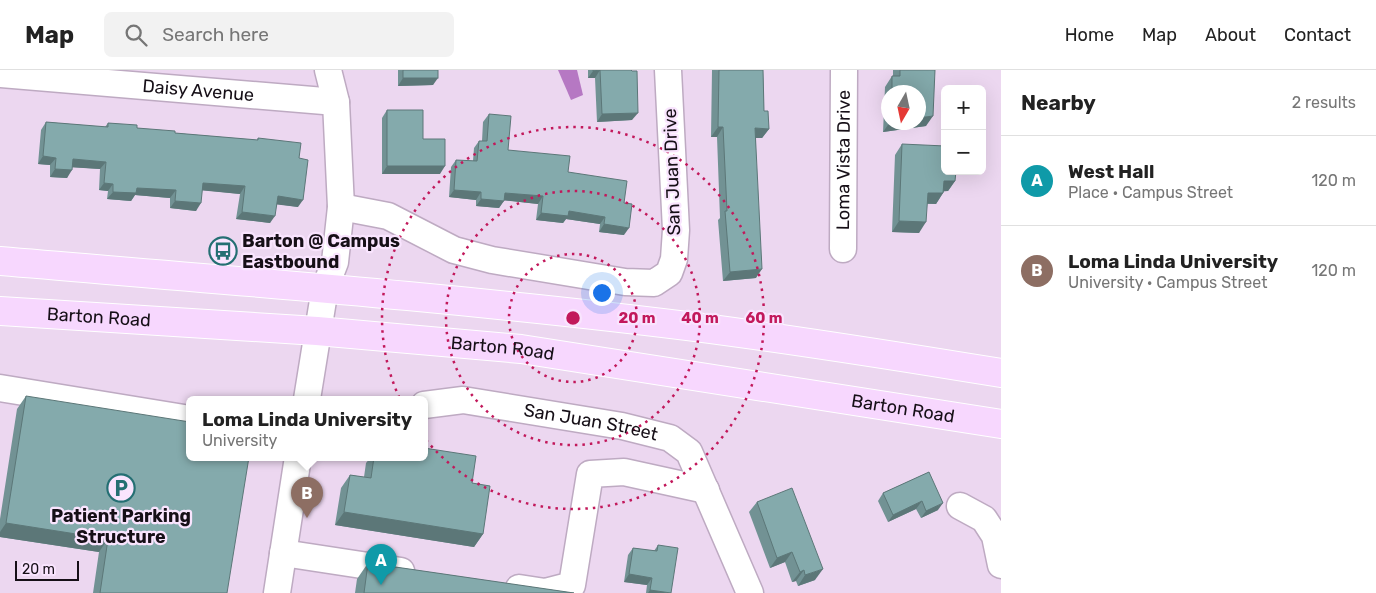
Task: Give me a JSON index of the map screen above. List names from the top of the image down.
{
  "streets": {
    "main road": ["Barton Road"],
    "street": [
      "Daisy Avenue",
      "Loma Vista Drive",
      "San Juan Drive",
      "San Juan Street"
    ]
  },
  "places": {
    "bus stop": ["Barton @ Campus Eastbound"],
    "parking": ["Patient Parking Structure"]
  },
  "scale_bar": "20 m",
  "north": "bottom",
  "page": {
    "header": "Map",
    "search": "Search here",
    "nav": [
      "Home",
      "Map",
      "About",
      "Contact"
    ],
    "heading": ["Nearby", "2 results"],
    "map_buttons": ["+", "−"],
    "list": [
      {
        "mark": "A",
        "name": "West Hall",
        "note": "Place · Campus Street",
        "value": "120 m"
      },
      {
        "mark": "B",
        "name": "Loma Linda University",
        "note": "University · Campus Street",
        "value": "120 m"
      }
    ],
    "popup": ["Loma Linda University", "University"],
    "pins": ["B", "A"],
    "scale": "20 m"
  },
  "rings": ["20 m", "40 m", "60 m"]
}
